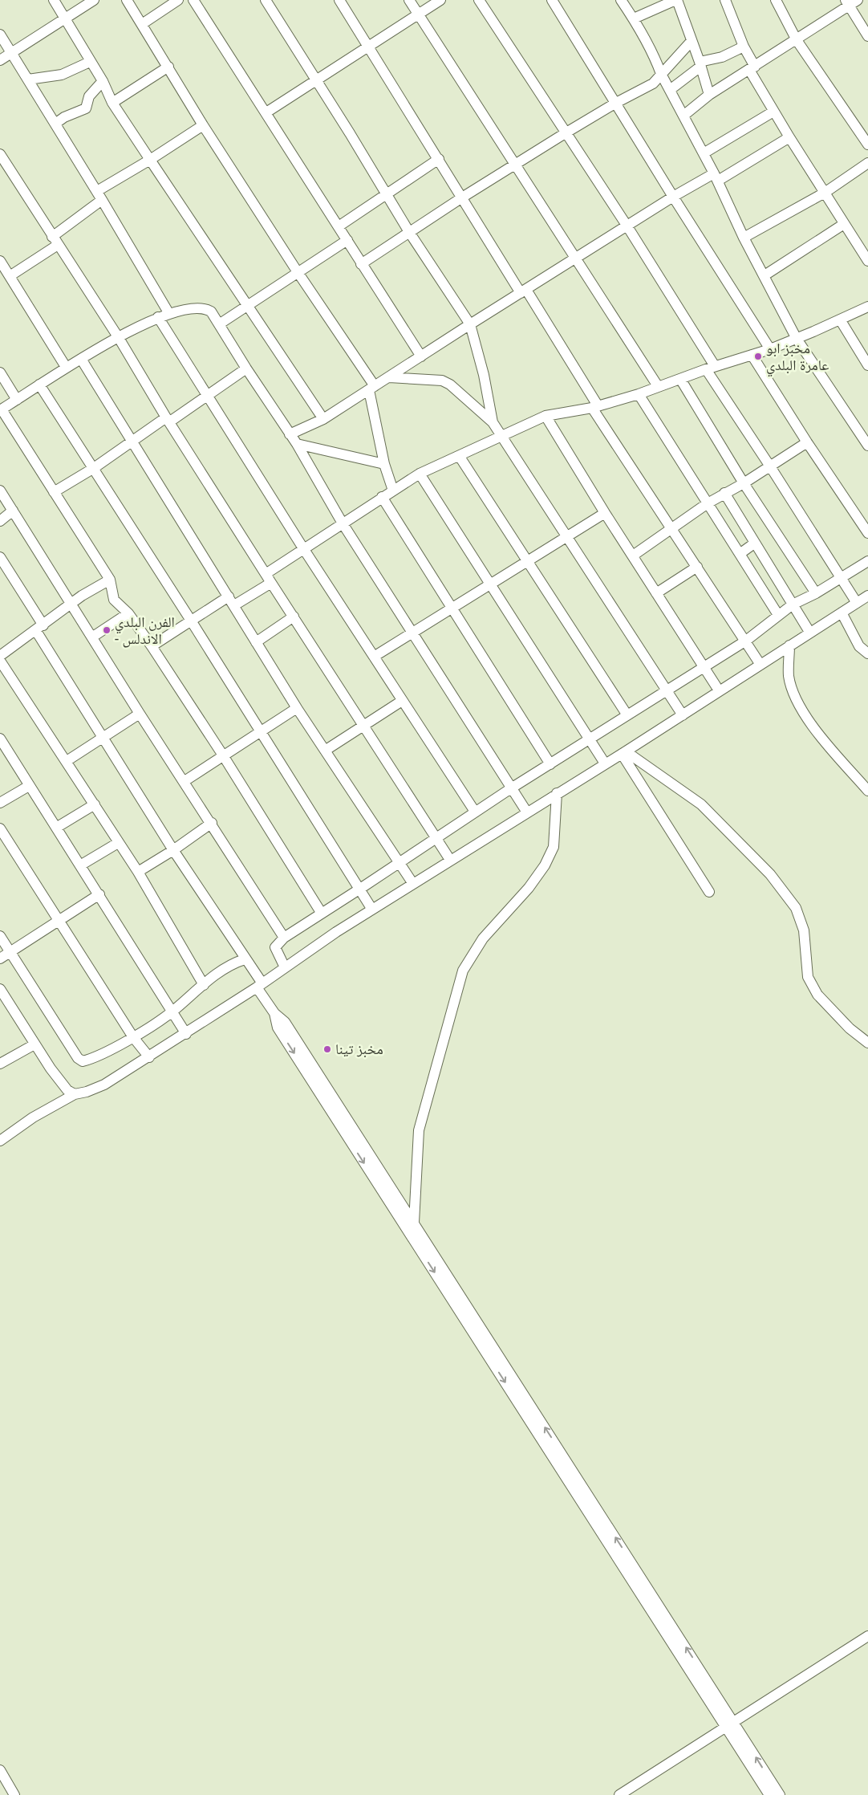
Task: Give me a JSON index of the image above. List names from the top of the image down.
{
  "places": ["مخبز ابو عامرة البلدي", "الفرن البلدي - الاندلس", "مخبز تينا"]
}
